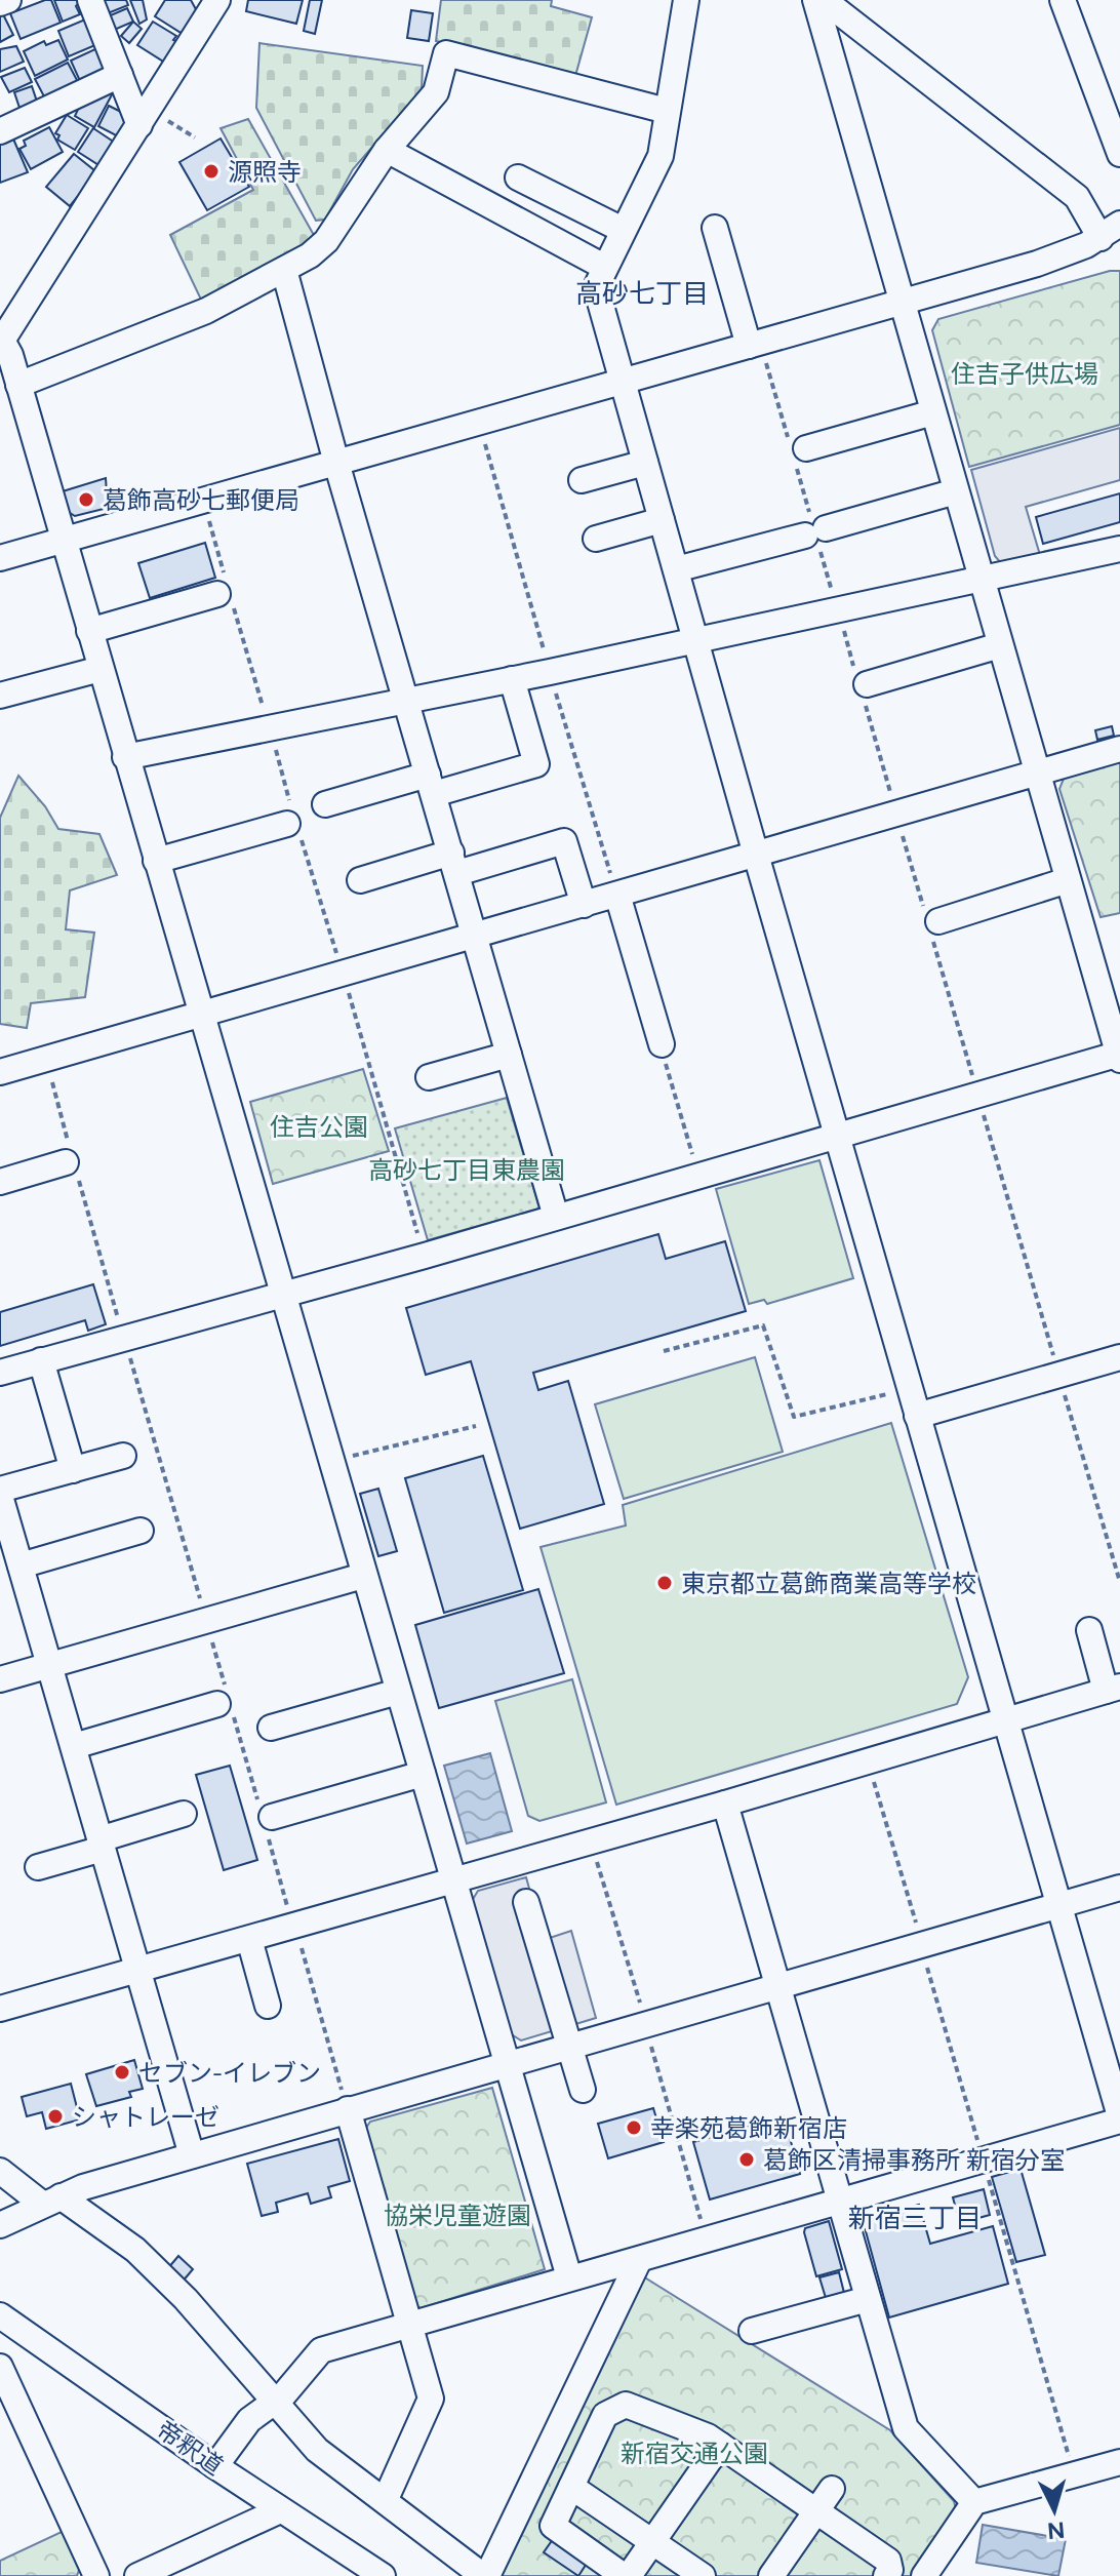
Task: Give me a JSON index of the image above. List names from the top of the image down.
{
  "streets": {
    "street": ["帝釈道"]
  },
  "districts": ["高砂七丁目", "新宿三丁目"],
  "parks": [
    "住吉子供広場",
    "住吉公園",
    "高砂七丁目東農園",
    "協栄児童遊園",
    "新宿交通公園"
  ],
  "places": [
    "源照寺",
    "葛飾高砂七郵便局",
    "東京都立葛飾商業高等学校",
    "セブン-イレブン",
    "シャトレーゼ",
    "幸楽苑葛飾新宿店",
    "葛飾区清掃事務所 新宿分室"
  ],
  "north": "bottom"
}
